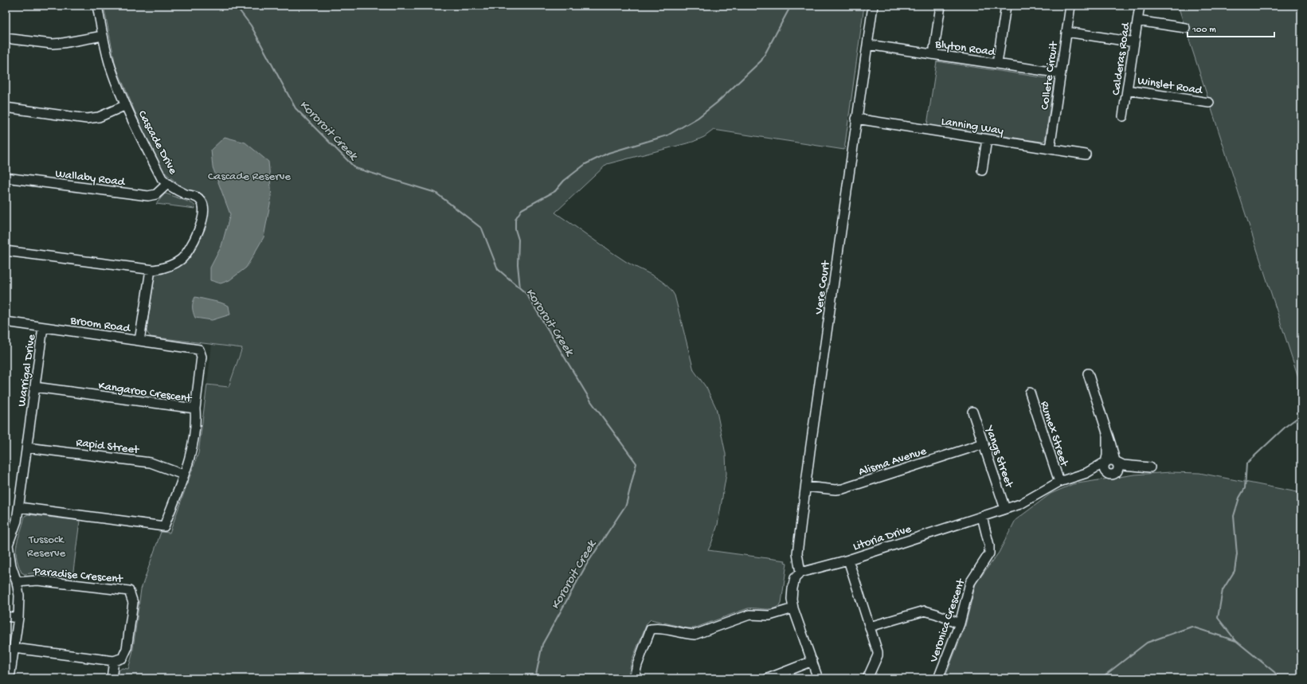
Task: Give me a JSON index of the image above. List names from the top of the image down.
{
  "streets": {
    "street": [
      "Blyton Road",
      "Calderas Road",
      "Collete Circuit",
      "Winslet Road",
      "Lanning Way",
      "Cascade Drive",
      "Wallaby Road",
      "Vere Court",
      "Broom Road",
      "Warrigal Drive",
      "Kangaroo Crescent",
      "Rumex Street",
      "Rapid Street",
      "Yangs Street",
      "Alisma Avenue",
      "Litoria Drive",
      "Paradise Crescent",
      "Veronica Crescent"
    ]
  },
  "crossings": [
    ["Blyton Road", "Collete Circuit"],
    ["Blyton Road", "Vere Court"],
    ["Calderas Road", "Winslet Road"],
    ["Collete Circuit", "Lanning Way"],
    ["Lanning Way", "Vere Court"],
    ["Cascade Drive", "Wallaby Road"],
    ["Cascade Drive", "Broom Road"],
    ["Vere Court", "Alisma Avenue"],
    ["Vere Court", "Litoria Drive"],
    ["Broom Road", "Warrigal Drive"],
    ["Warrigal Drive", "Kangaroo Crescent"],
    ["Warrigal Drive", "Rapid Street"],
    ["Warrigal Drive", "Paradise Crescent"],
    ["Kangaroo Crescent", "Rapid Street"],
    ["Rumex Street", "Litoria Drive"],
    ["Yangs Street", "Alisma Avenue"],
    ["Yangs Street", "Litoria Drive"],
    ["Litoria Drive", "Veronica Crescent"]
  ],
  "water": ["Kororoit Creek"],
  "parks": ["Cascade Reserve", "Tussock Reserve"],
  "scale_bar": "100 m"
}
